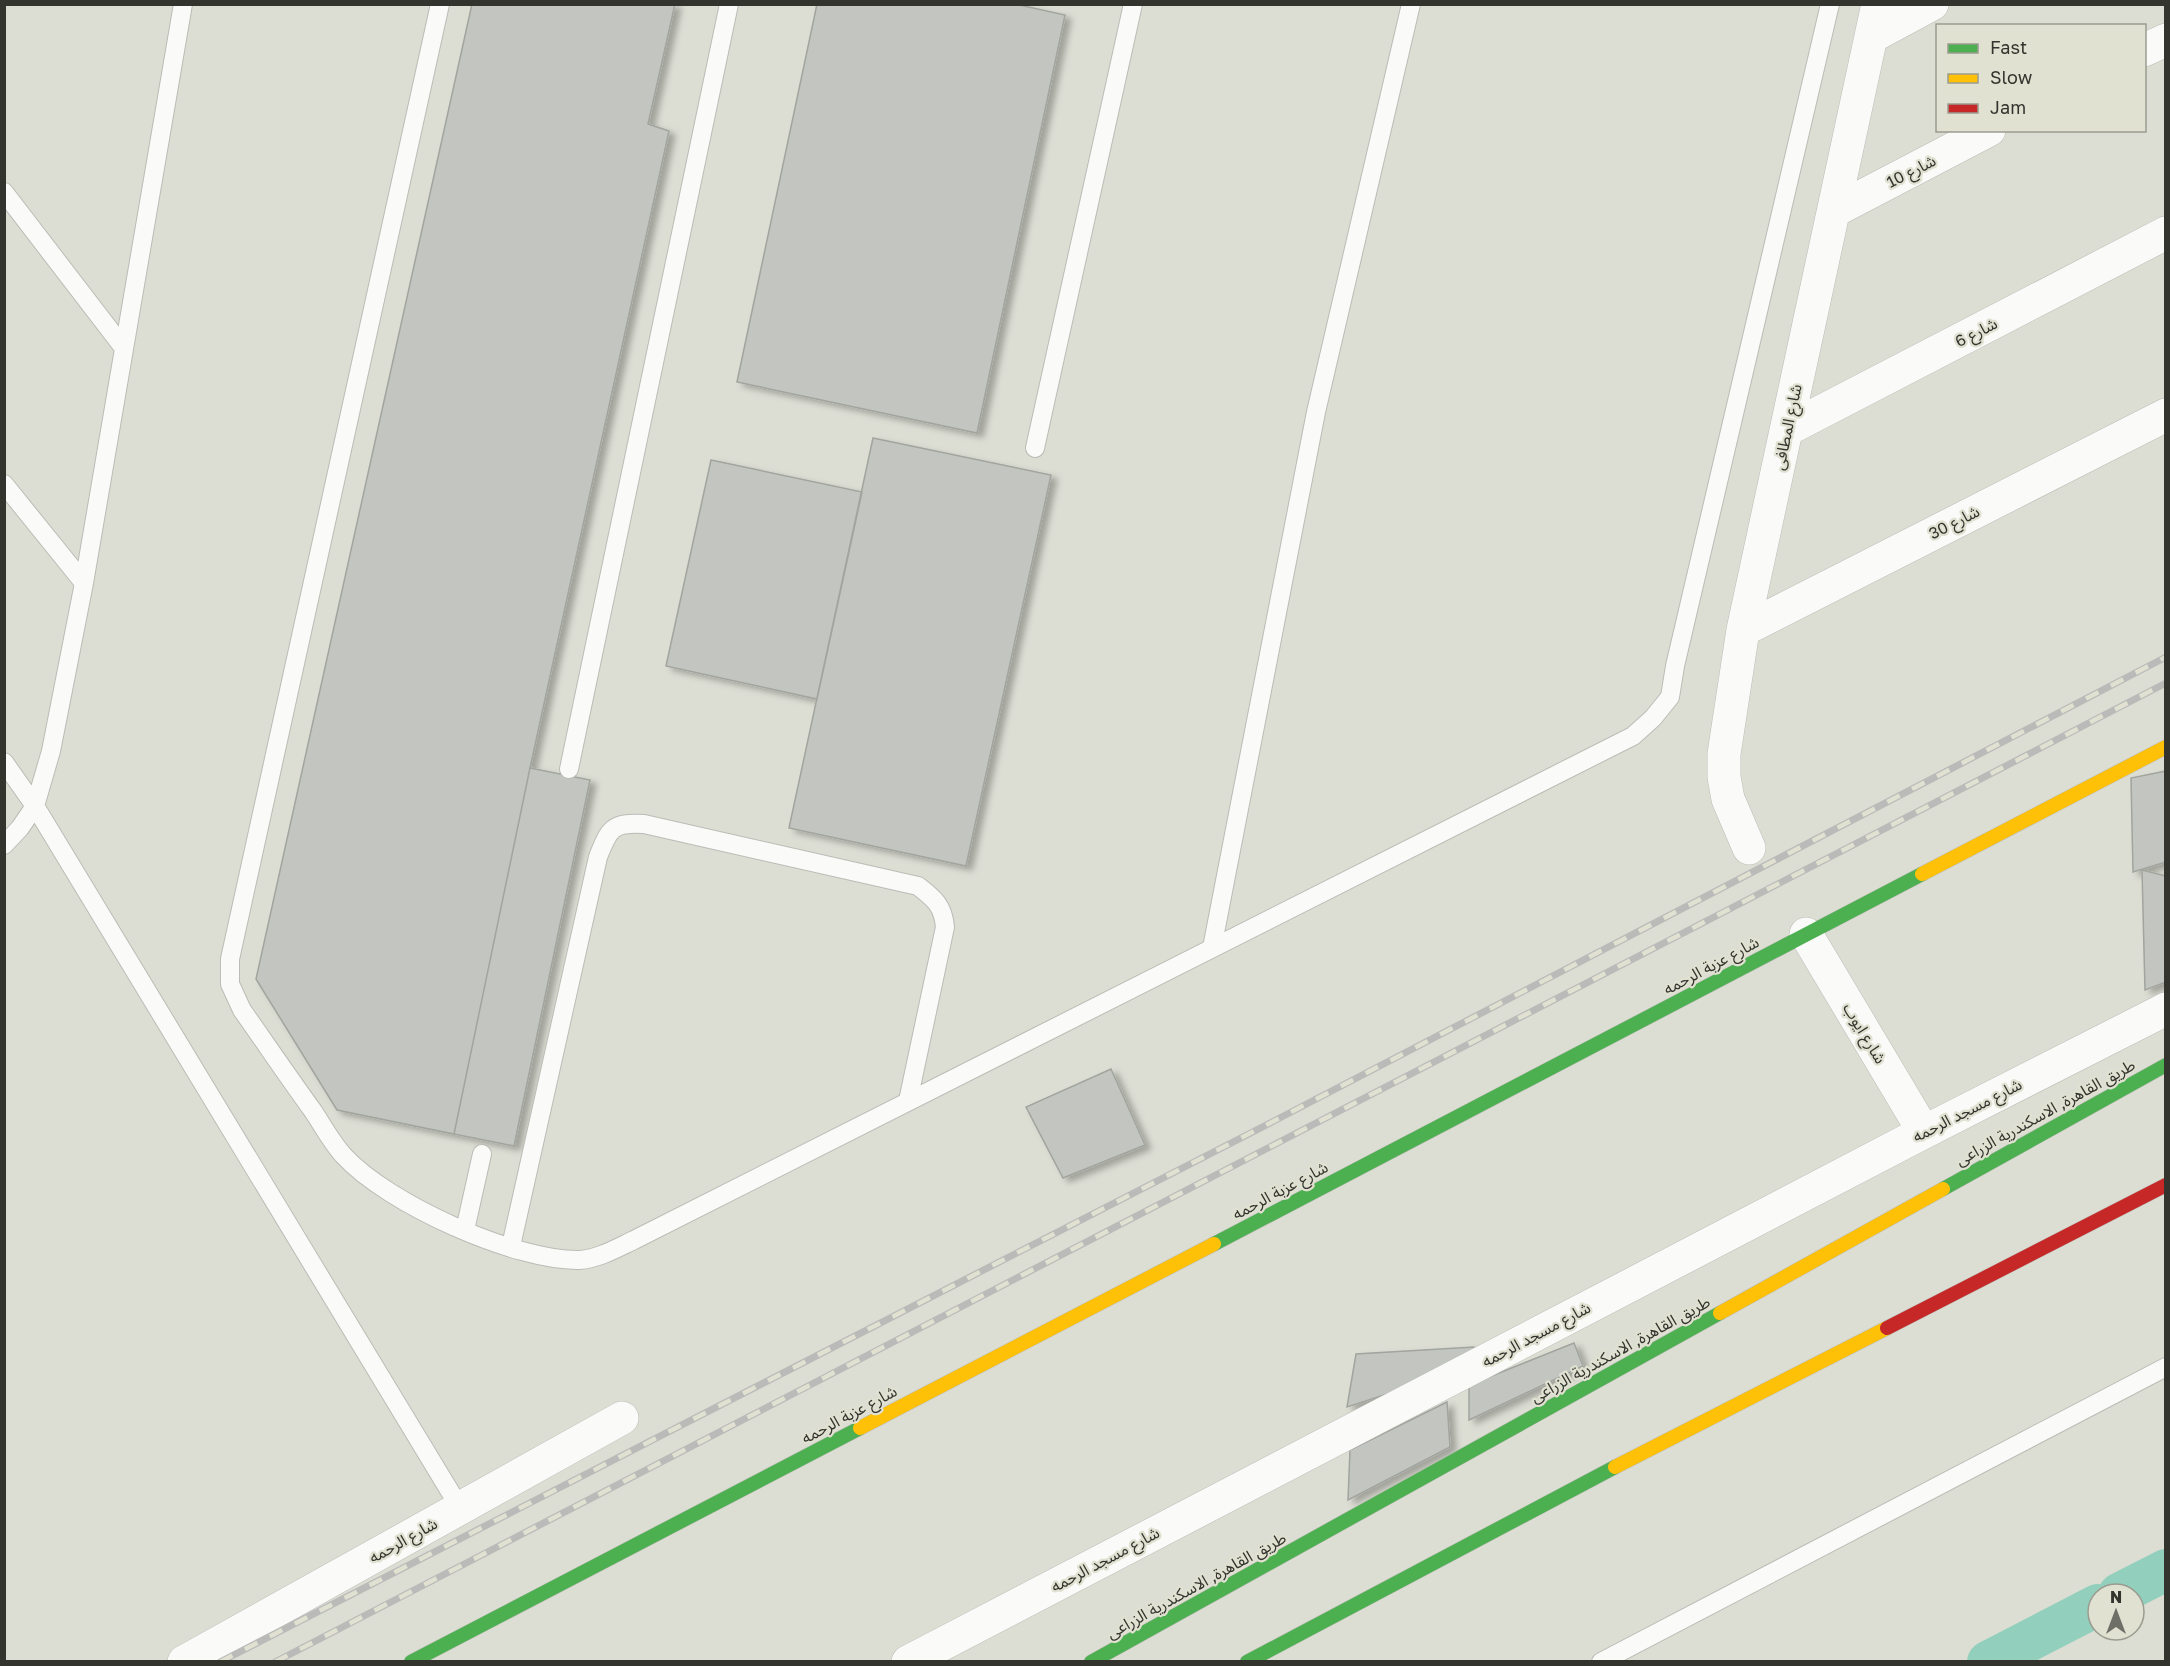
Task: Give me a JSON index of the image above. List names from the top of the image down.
{
  "streets": {
    "main road": ["شارع عزبة الرحمه", "طريق القاهرة, الاسكندرية الزراعى"],
    "street": [
      "شارع 10",
      "شارع 6",
      "شارع المطافى",
      "شارع 30",
      "شارع ايوب",
      "شارع مسجد الرحمه",
      "شارع الرحمه"
    ]
  },
  "crossings": [
    ["شارع 10", "شارع المطافى"],
    ["شارع 6", "شارع المطافى"],
    ["شارع المطافى", "شارع 30"],
    ["شارع عزبة الرحمه", "شارع ايوب"],
    ["شارع ايوب", "شارع مسجد الرحمه"]
  ],
  "legend": ["Fast", "Slow", "Jam"],
  "north": "top"
}
